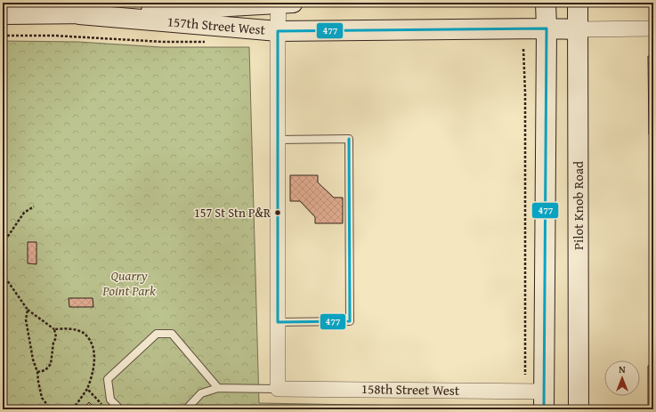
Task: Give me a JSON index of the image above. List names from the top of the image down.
{
  "streets": {
    "main road": ["157th Street West", "Pilot Knob Road"],
    "street": ["158th Street West"]
  },
  "crossings": [
    ["157th Street West", "Pilot Knob Road"]
  ],
  "parks": ["Quarry Point Park"],
  "places": ["157 St Stn P&R"],
  "lines": ["transit line 477"],
  "north": "top"
}
